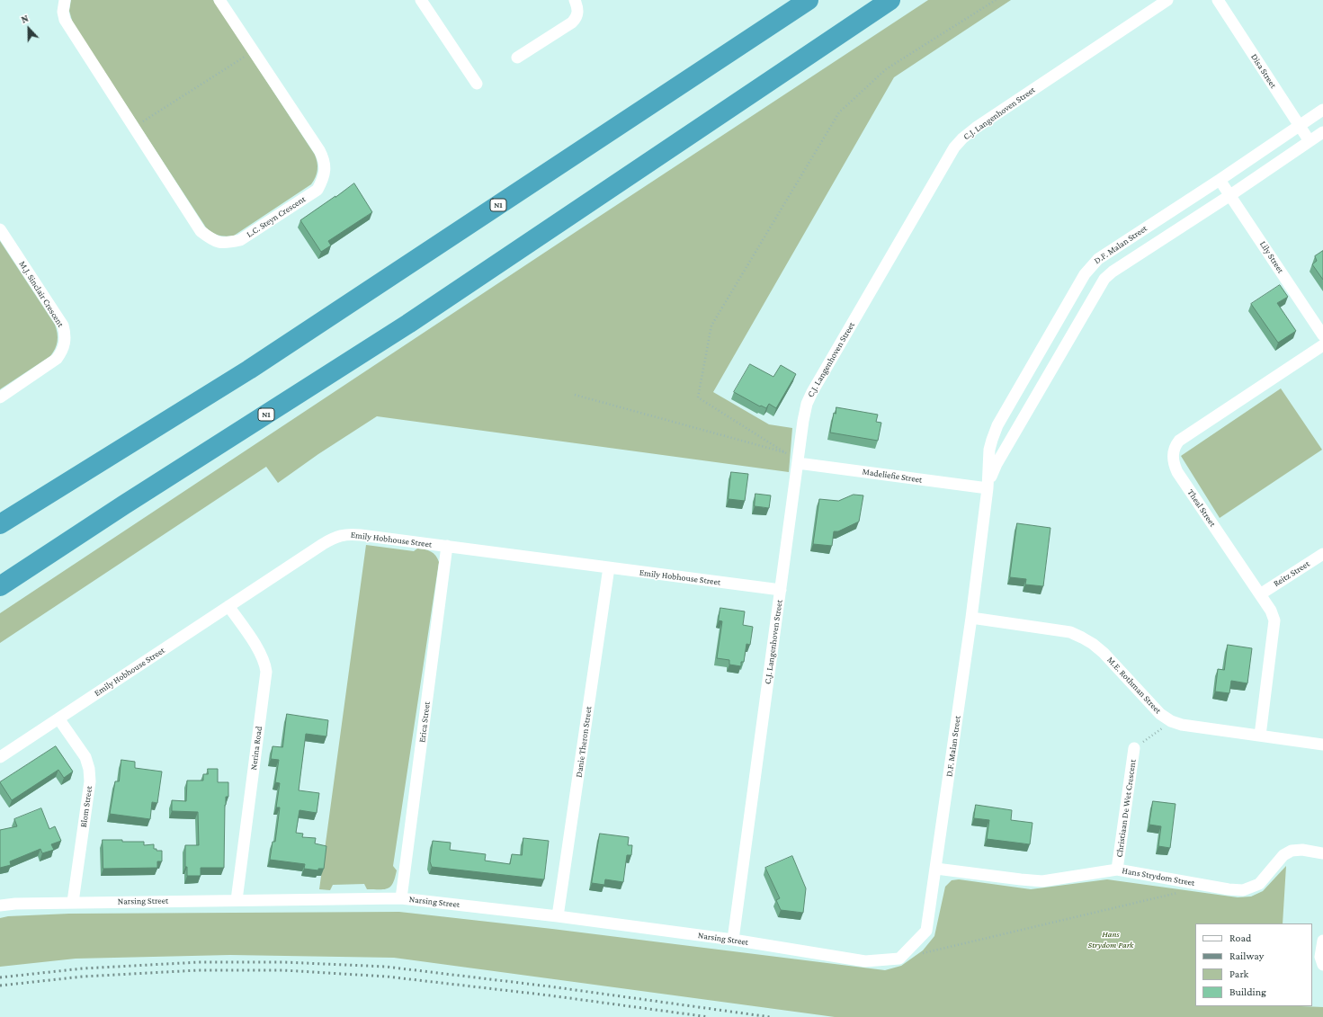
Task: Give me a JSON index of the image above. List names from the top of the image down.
{
  "streets": {
    "highway": ["N1"],
    "street": [
      "Disa Street",
      "C.J. Langenhoven Street",
      "L.C. Steyn Crescent",
      "D.F. Malan Street",
      "Lily Street",
      "M.J. Sinclair Crescent",
      "Madeliefie Street",
      "Theal Street",
      "Emily Hobhouse Street",
      "Reitz Street",
      "M.E. Rothman Street",
      "Erica Street",
      "Danie Theron Street",
      "Nerina Road",
      "Blom Street",
      "Christiaan De Wet Crescent",
      "Hans Strydom Street",
      "Narsing Street"
    ]
  },
  "crossings": [
    ["Disa Street", "D.F. Malan Street"],
    ["C.J. Langenhoven Street", "Madeliefie Street"],
    ["C.J. Langenhoven Street", "Emily Hobhouse Street"],
    ["C.J. Langenhoven Street", "Narsing Street"],
    ["D.F. Malan Street", "Lily Street"],
    ["D.F. Malan Street", "Madeliefie Street"],
    ["D.F. Malan Street", "M.E. Rothman Street"],
    ["D.F. Malan Street", "Hans Strydom Street"],
    ["D.F. Malan Street", "Narsing Street"],
    ["Theal Street", "Reitz Street"],
    ["Theal Street", "M.E. Rothman Street"],
    ["Emily Hobhouse Street", "Erica Street"],
    ["Emily Hobhouse Street", "Danie Theron Street"],
    ["Emily Hobhouse Street", "Nerina Road"],
    ["Emily Hobhouse Street", "Blom Street"],
    ["Erica Street", "Narsing Street"],
    ["Danie Theron Street", "Narsing Street"],
    ["Nerina Road", "Narsing Street"],
    ["Blom Street", "Narsing Street"],
    ["Christiaan De Wet Crescent", "Hans Strydom Street"]
  ],
  "parks": ["Hans Strydom Park"],
  "legend": [
    "Road",
    "Railway",
    "Park",
    "Building"
  ],
  "north": "top"
}
